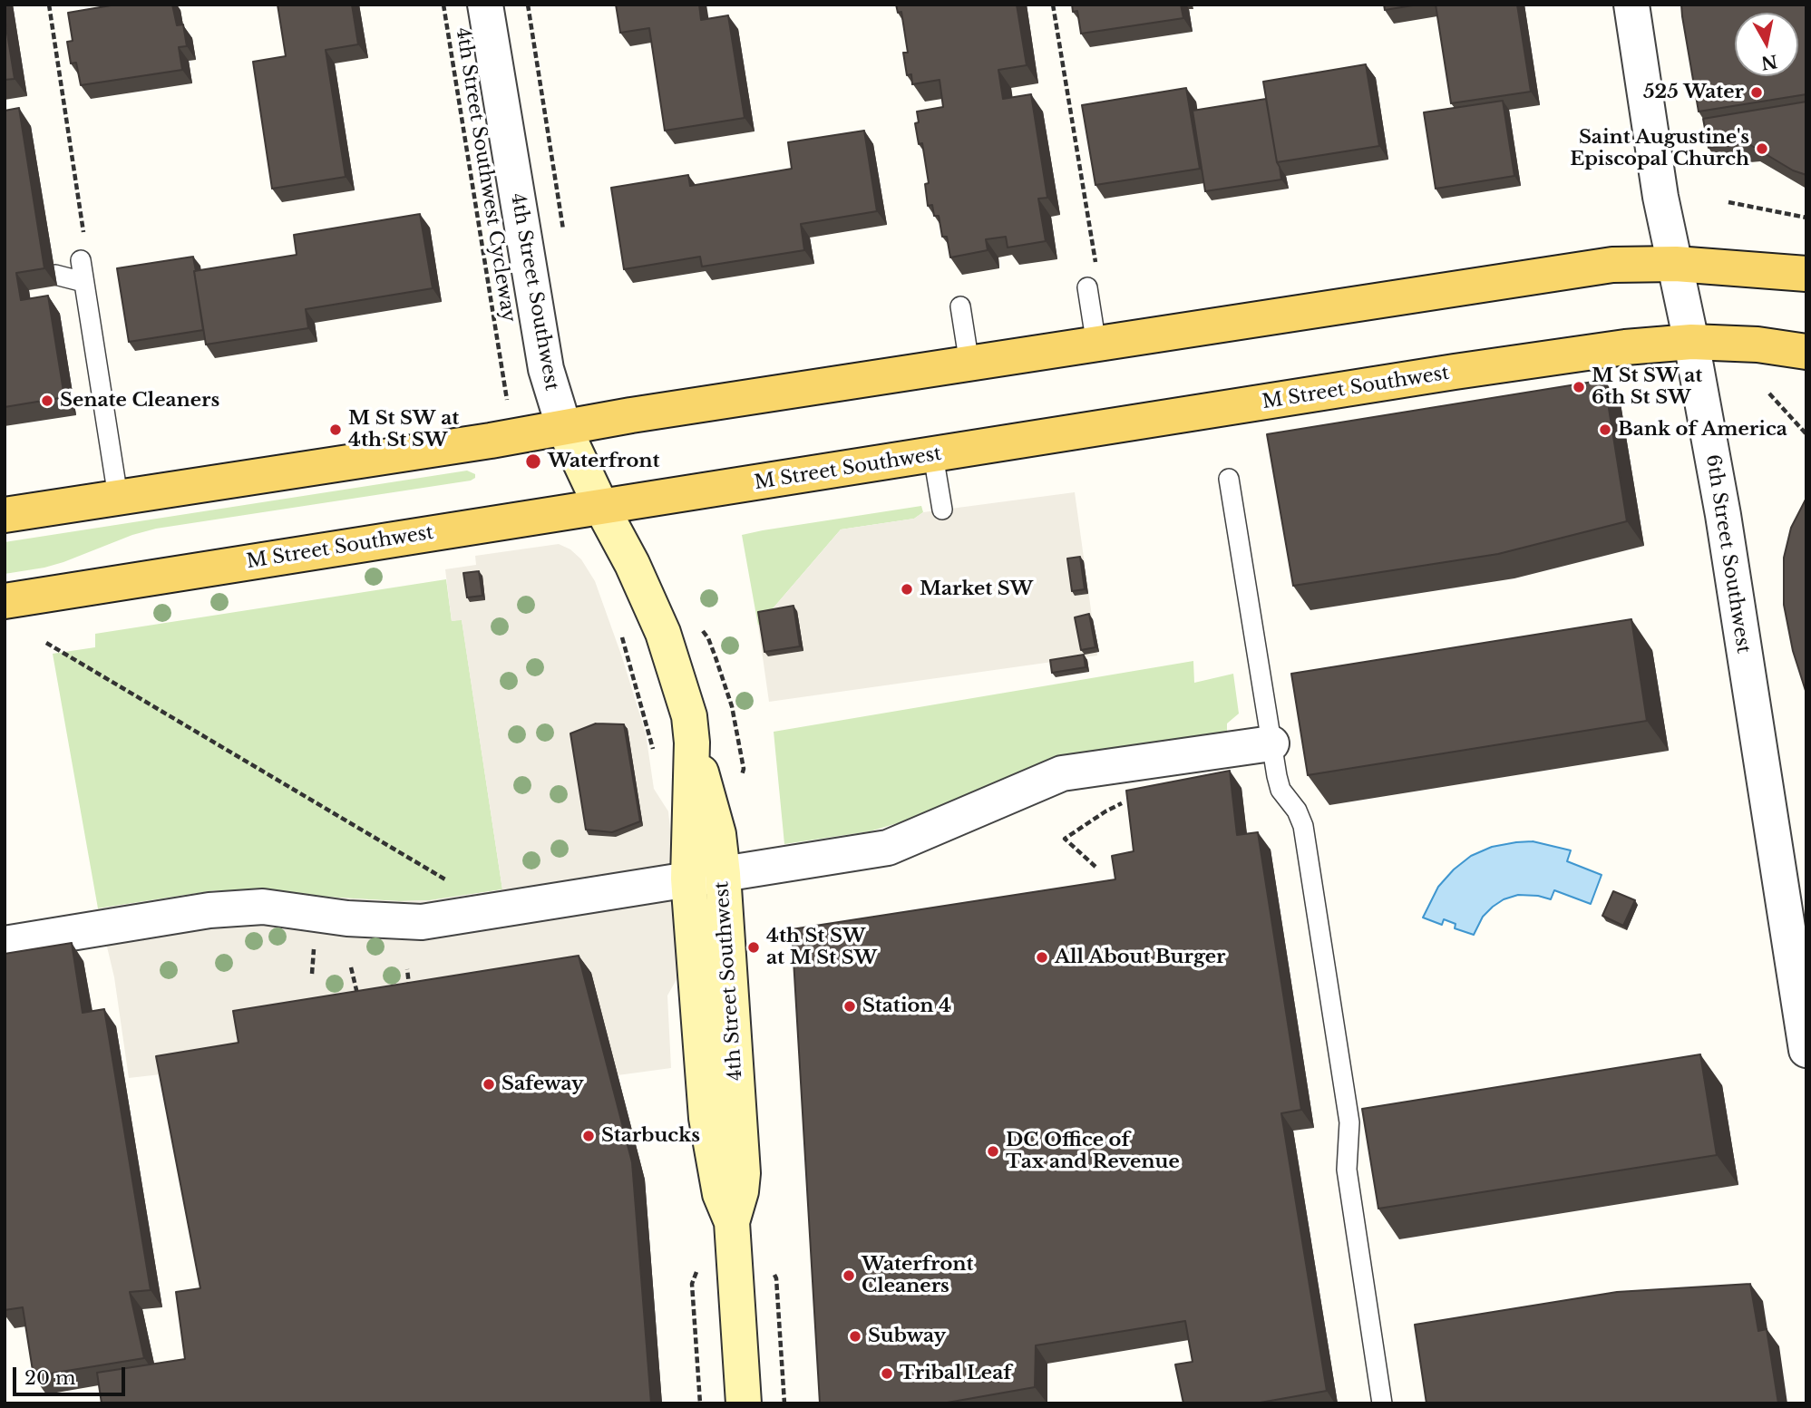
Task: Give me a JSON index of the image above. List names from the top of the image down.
{
  "streets": {
    "main road": ["4th Street Southwest", "M Street Southwest"],
    "street": ["6th Street Southwest"],
    "path": ["4th Street Southwest Cycleway"]
  },
  "crossings": [
    ["4th Street Southwest", "M Street Southwest"],
    ["M Street Southwest", "6th Street Southwest"]
  ],
  "places": [
    "525 Water",
    "Saint Augustine's Episcopal Church",
    "M St SW at 6th St SW",
    "Senate Cleaners",
    "M St SW at 4th St SW",
    "Bank of America",
    "Waterfront",
    "Market SW",
    "4th St SW at M St SW",
    "All About Burger",
    "Station 4",
    "Safeway",
    "Starbucks",
    "DC Office of Tax and Revenue",
    "Waterfront Cleaners",
    "Subway",
    "Tribal Leaf"
  ],
  "scale_bar": "20 m",
  "north": "bottom"
}
